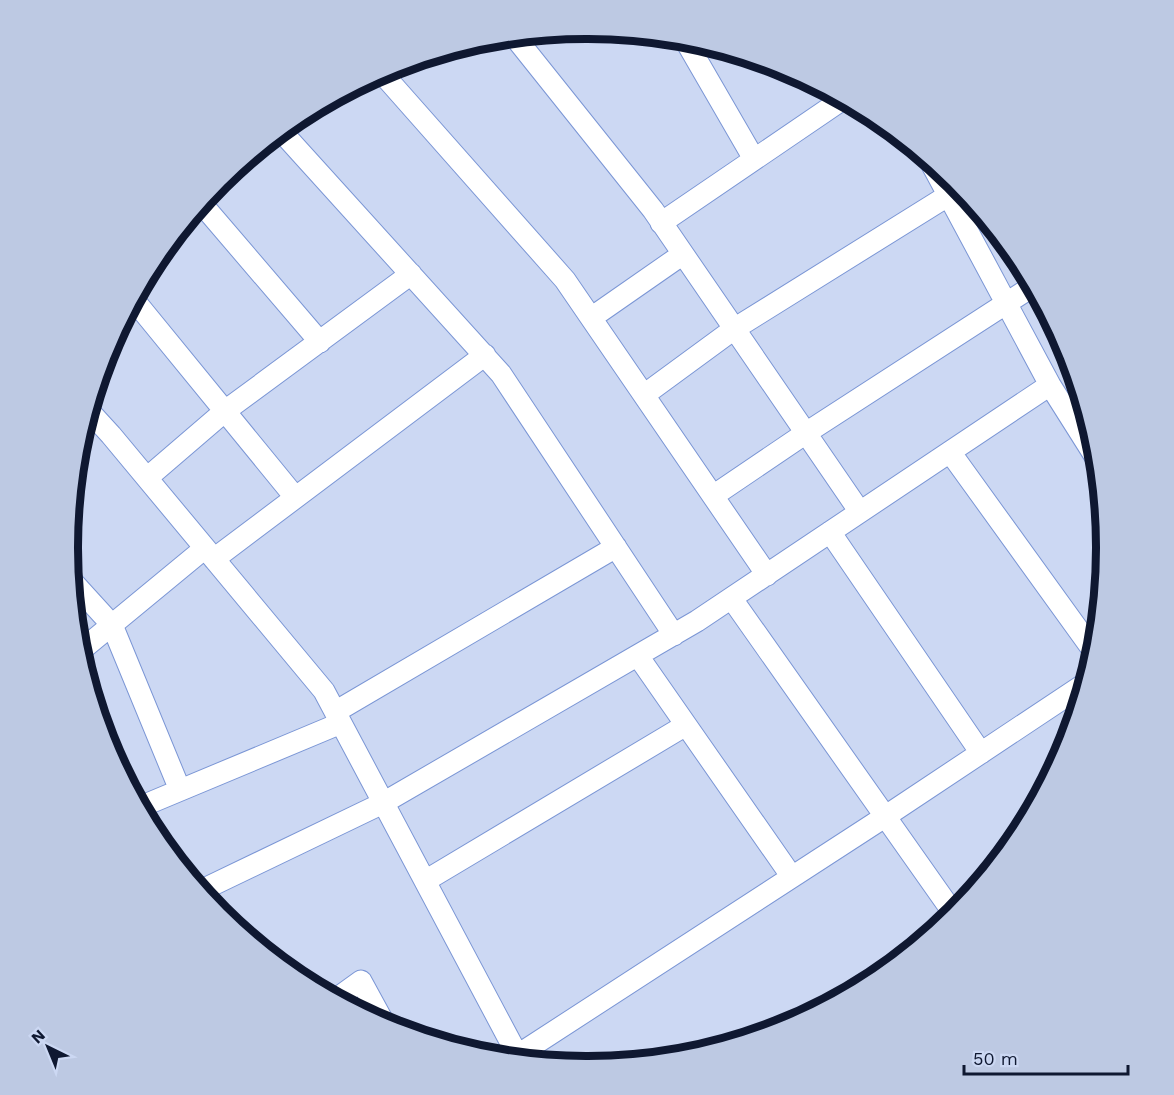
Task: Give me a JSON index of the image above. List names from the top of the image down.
{
  "scale_bar": "50 m",
  "north": "top left"
}
